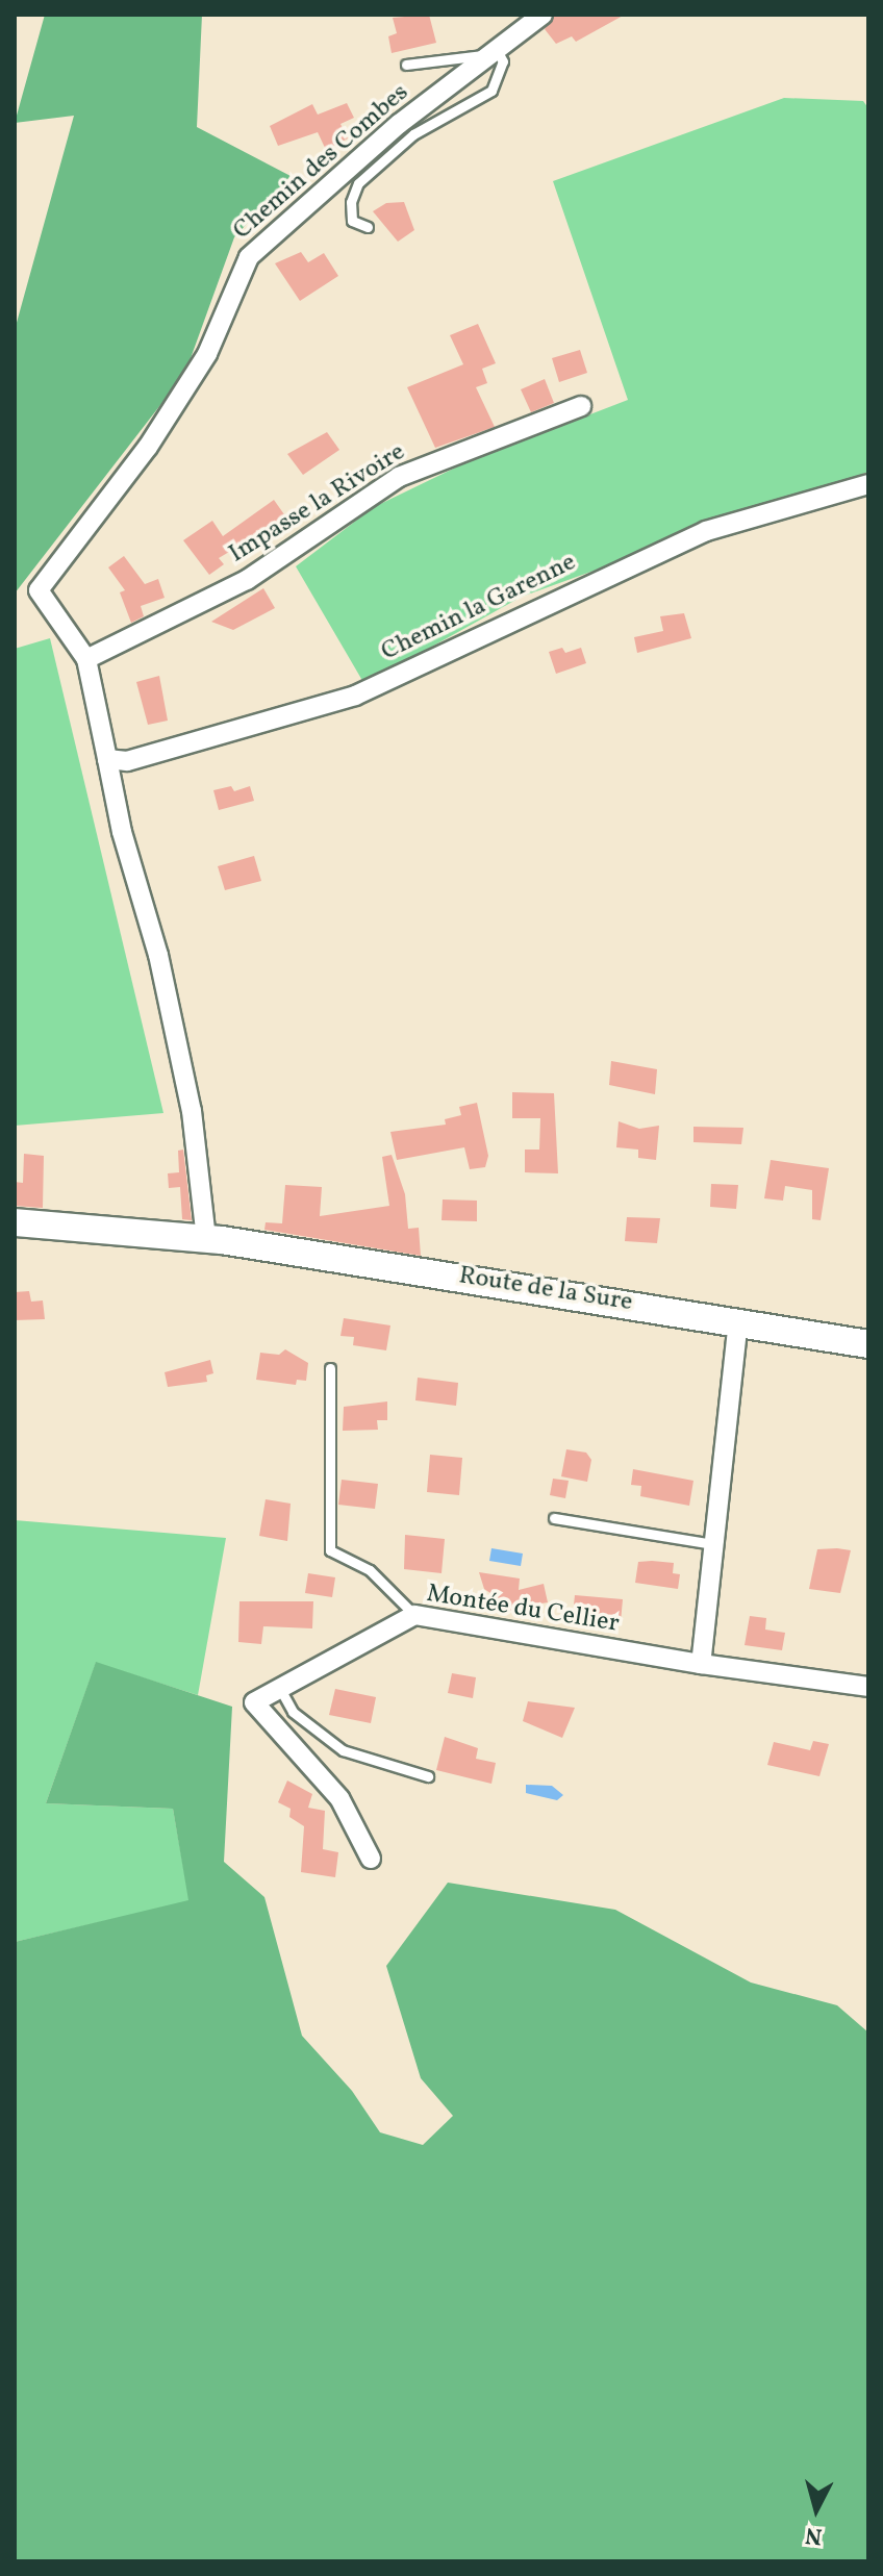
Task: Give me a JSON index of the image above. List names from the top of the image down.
{
  "streets": {
    "main road": ["Route de la Sure"],
    "street": [
      "Chemin des Combes",
      "Impasse la Rivoire",
      "Chemin la Garenne",
      "Montée du Cellier"
    ]
  },
  "crossings": [
    ["Chemin des Combes", "Impasse la Rivoire"]
  ],
  "north": "bottom"
}
